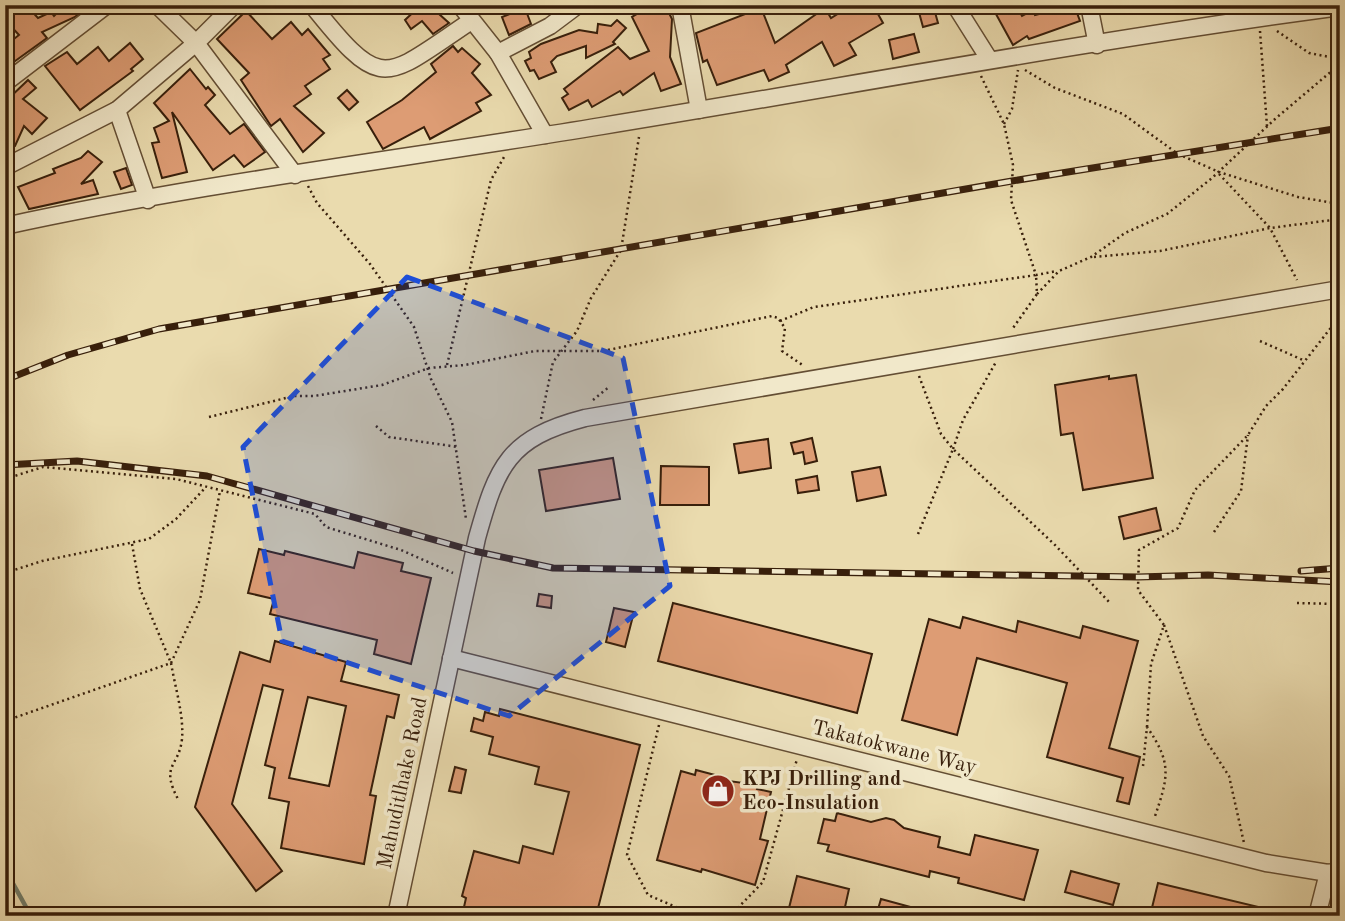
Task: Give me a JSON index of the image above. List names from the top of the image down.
{
  "streets": {
    "street": ["Takatokwane Way", "Mahuditlhake Road"]
  },
  "crossings": [
    ["Takatokwane Way", "Mahuditlhake Road"]
  ],
  "places": {
    "shop": ["KPJ Drilling and Eco-Insulation"]
  }
}
